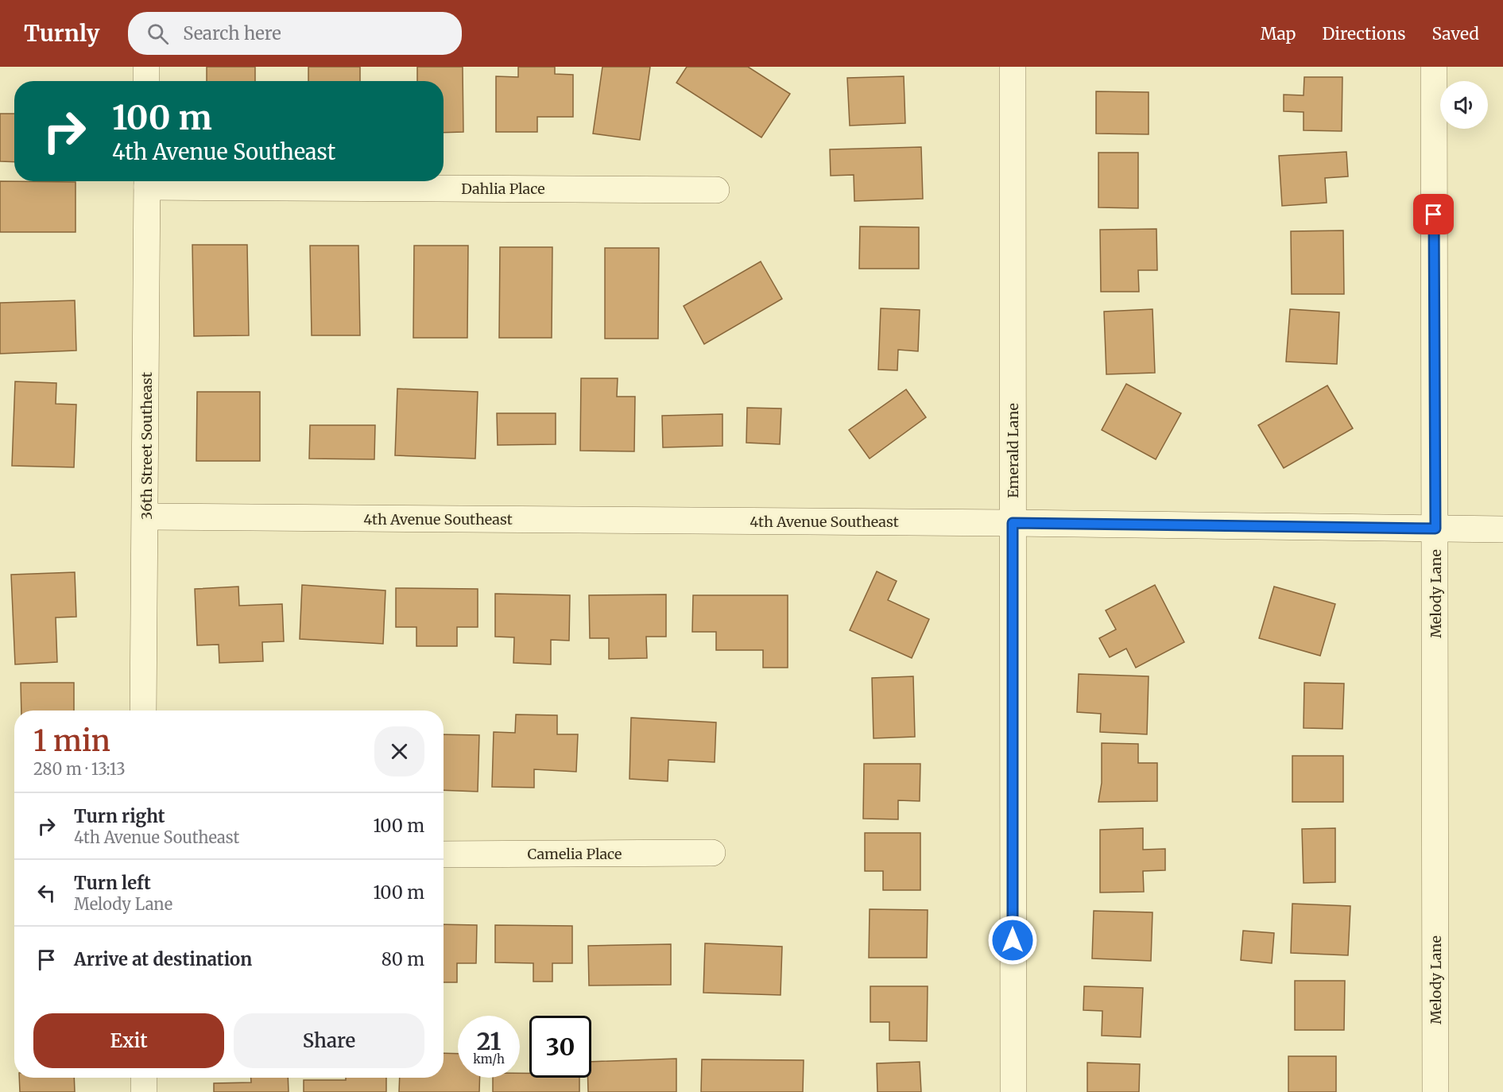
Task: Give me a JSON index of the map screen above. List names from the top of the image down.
{
  "streets": {
    "street": [
      "Dahlia Place",
      "36th Street Southeast",
      "Emerald Lane",
      "4th Avenue Southeast",
      "Melody Lane",
      "Camelia Place"
    ]
  },
  "crossings": [
    ["Dahlia Place", "36th Street Southeast"],
    ["36th Street Southeast", "4th Avenue Southeast"],
    ["Emerald Lane", "4th Avenue Southeast"],
    ["4th Avenue Southeast", "Melody Lane"]
  ],
  "page": {
    "header": "Turnly",
    "search": "Search here",
    "nav": ["Map", "Directions", "Saved"],
    "turn": ["100 m", "4th Avenue Southeast"],
    "heading": ["1 min", "280 m · 13:13"],
    "list": [
      {
        "name": "Turn right",
        "note": "4th Avenue Southeast",
        "value": "100 m"
      },
      {
        "name": "Turn left",
        "note": "Melody Lane",
        "value": "100 m"
      },
      {
        "name": "Arrive at destination",
        "value": "80 m"
      }
    ],
    "buttons": ["Exit", "Share"],
    "speed": "21 km/h",
    "limit": "30"
  }
}
